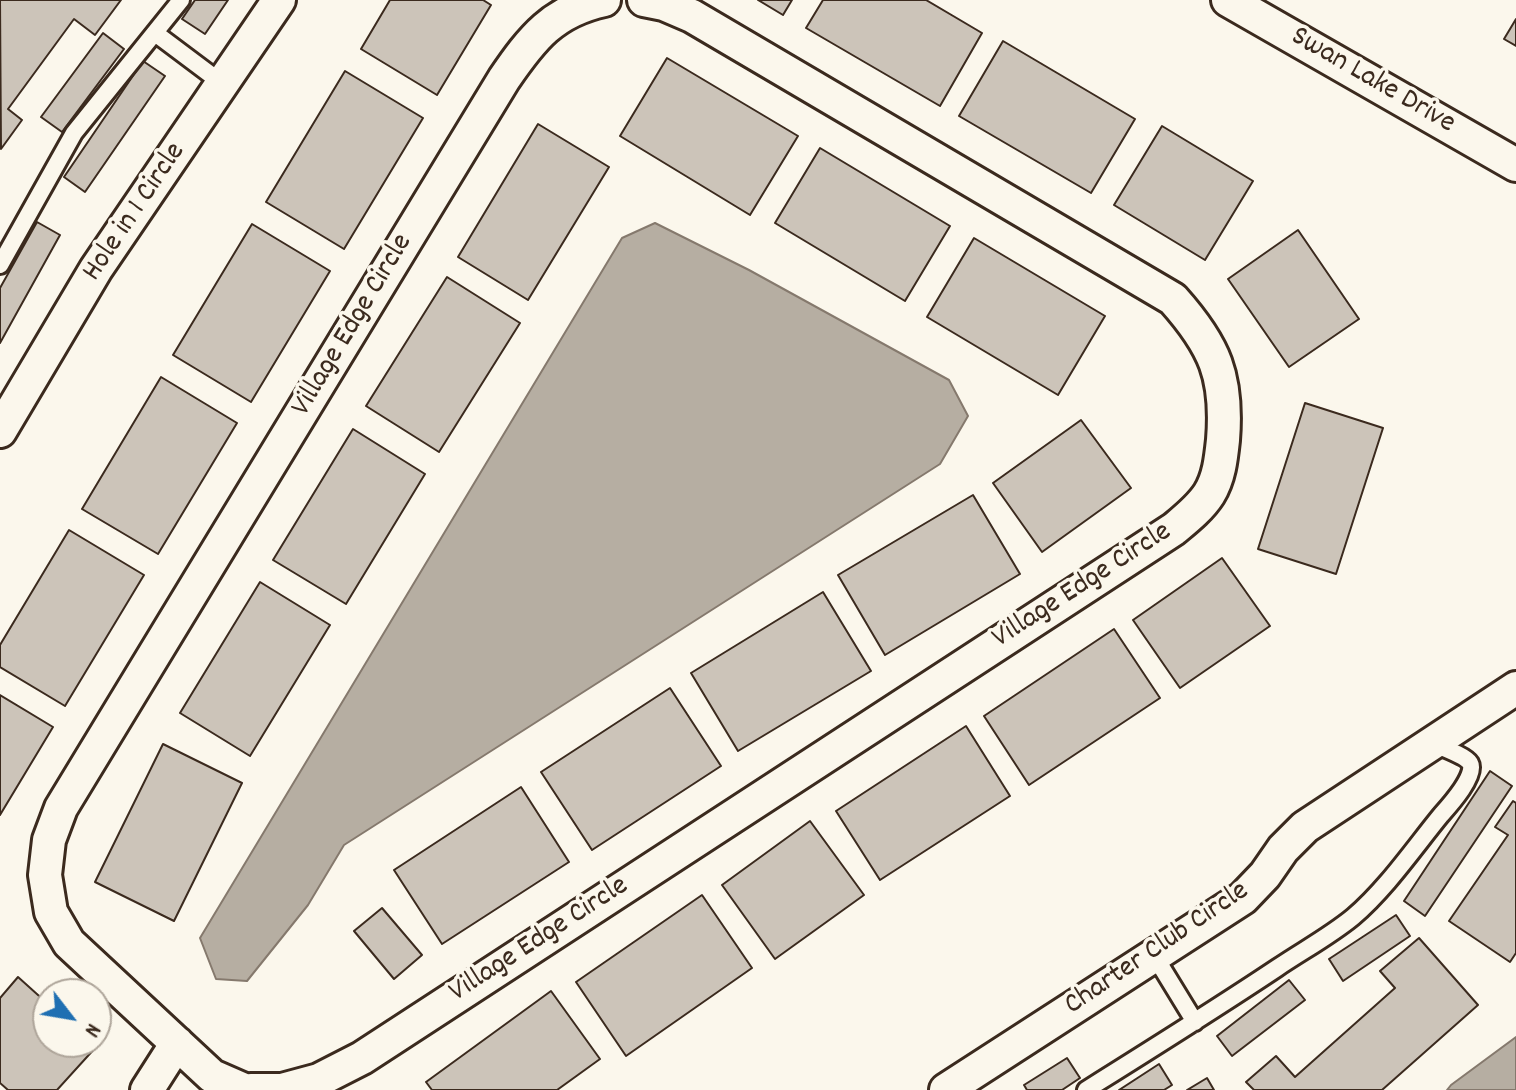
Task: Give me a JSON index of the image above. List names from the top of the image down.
{
  "streets": {
    "street": [
      "Swan Lake Drive",
      "Hole in 1 Circle",
      "Village Edge Circle",
      "Charter Club Circle"
    ]
  },
  "north": "bottom right"
}
